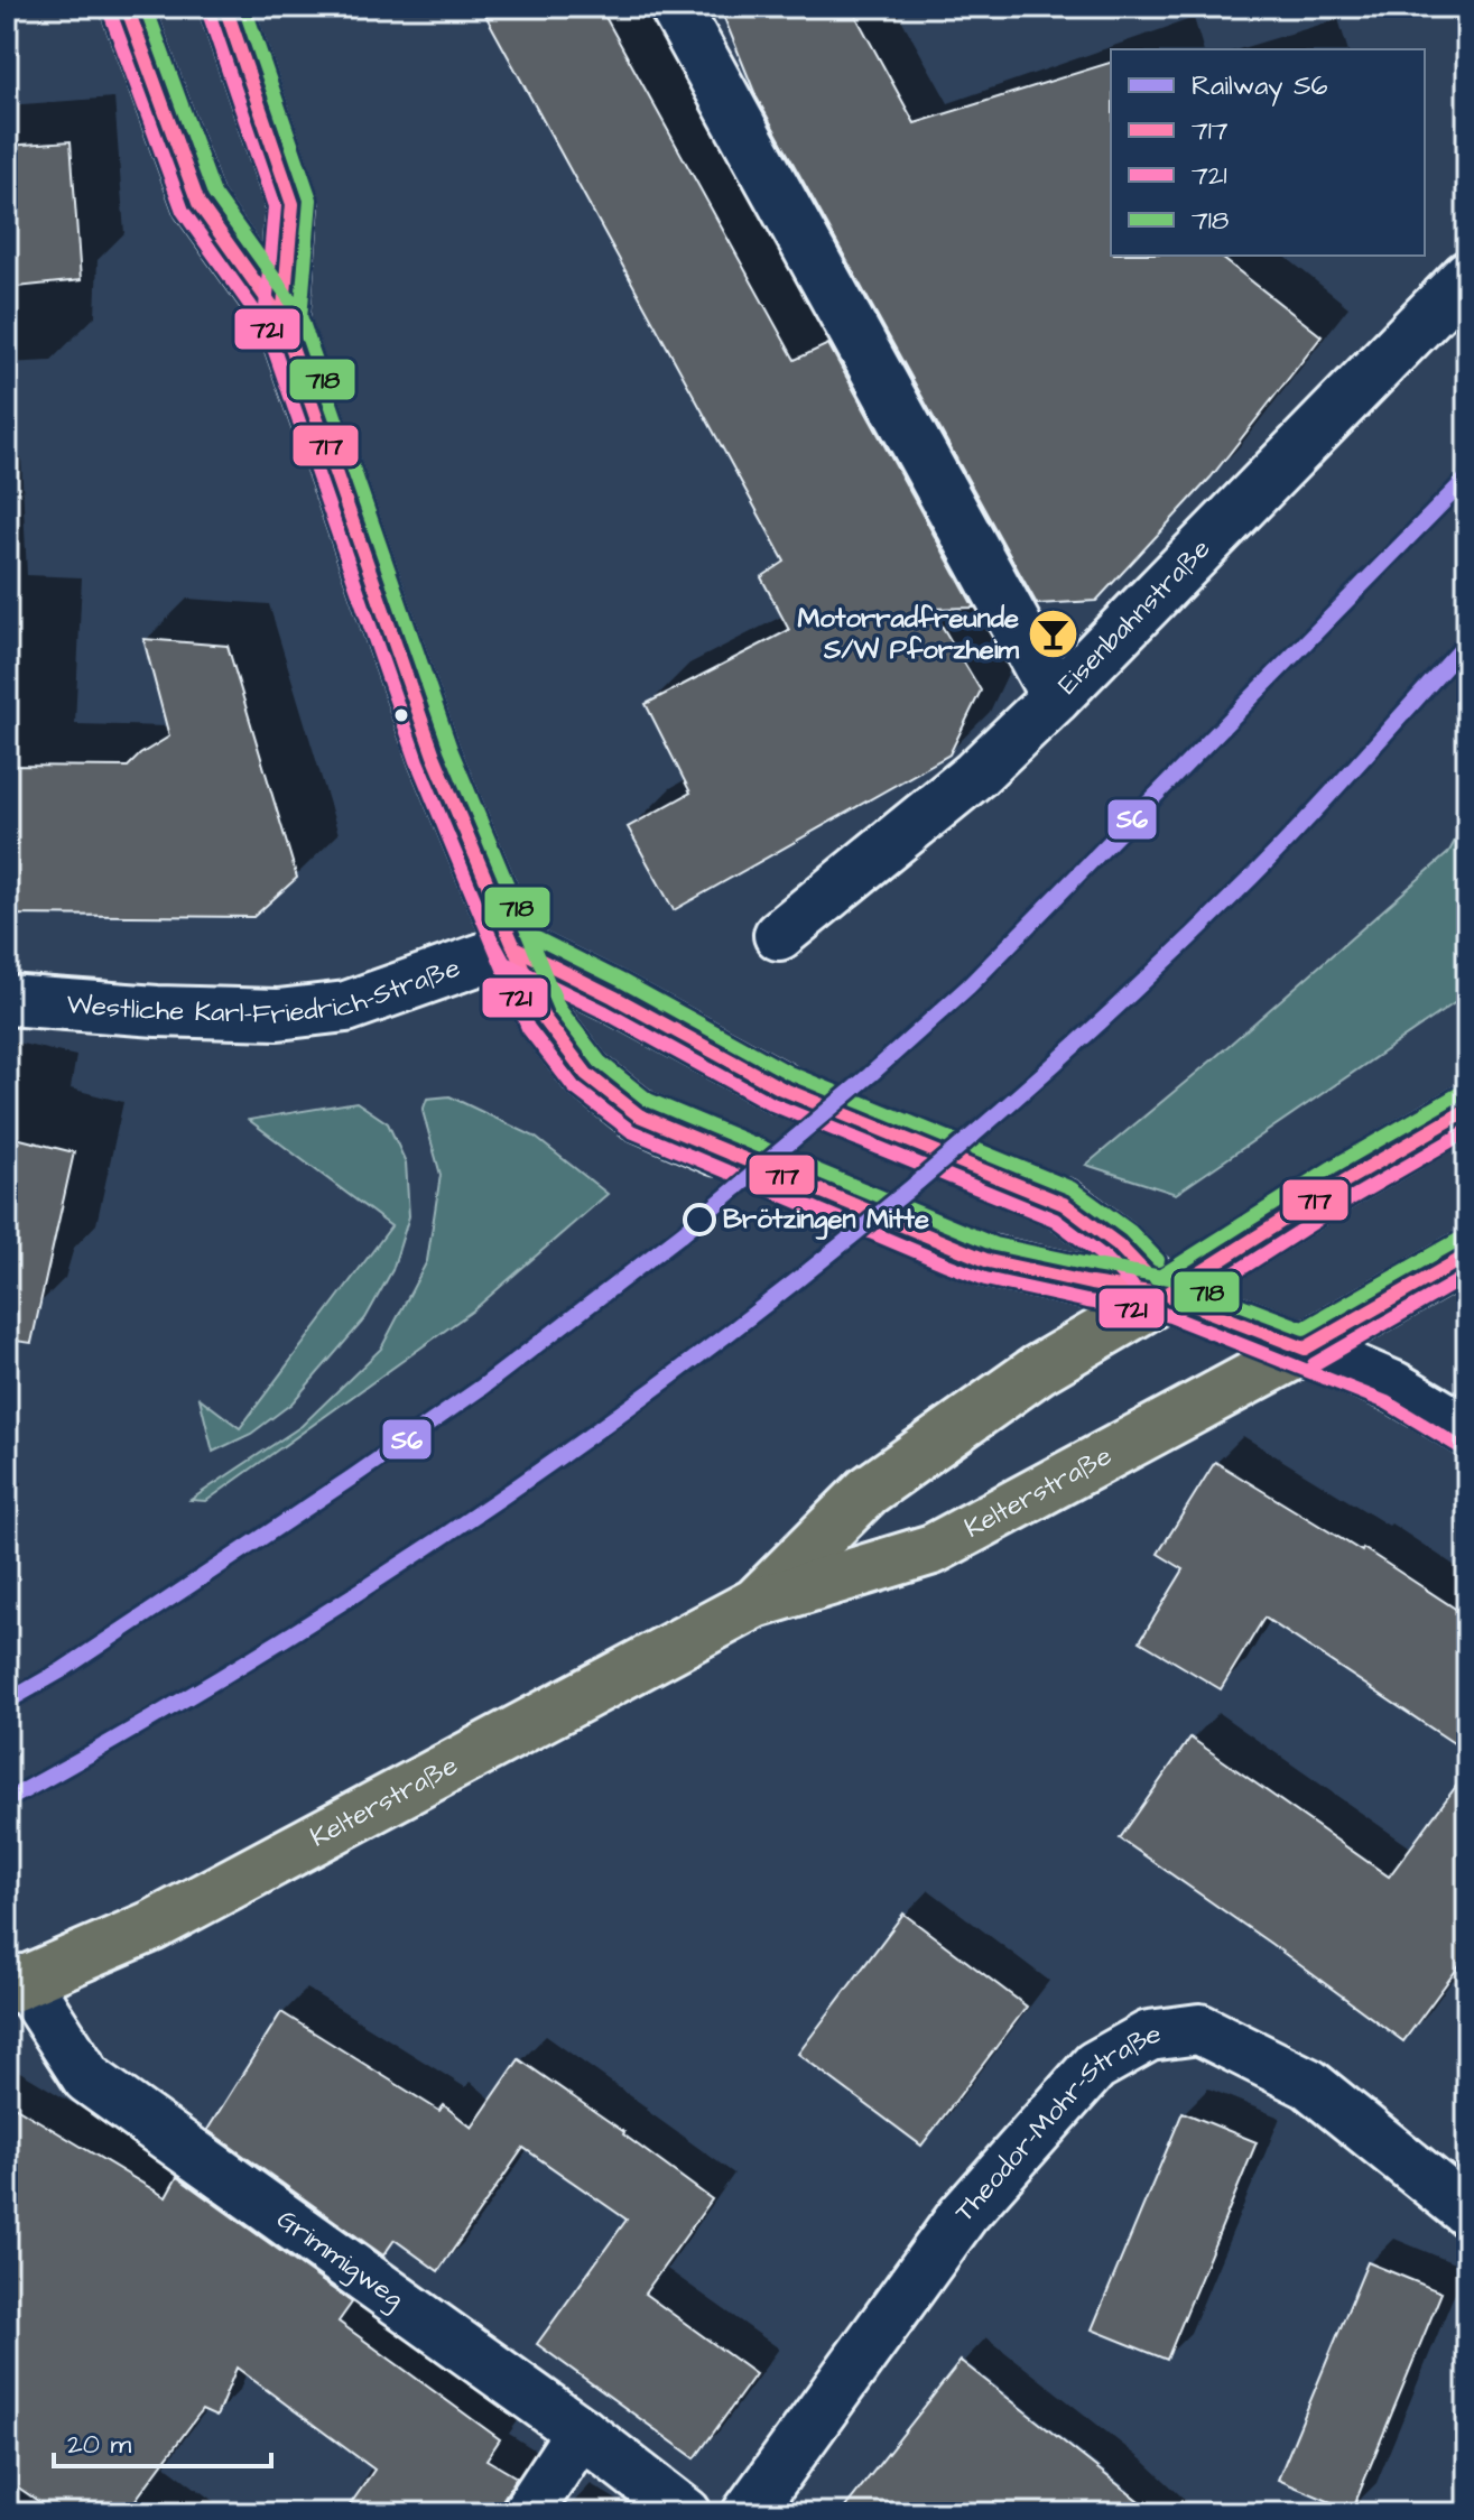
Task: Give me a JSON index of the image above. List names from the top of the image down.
{
  "streets": {
    "main road": ["Kelterstraße"],
    "street": [
      "Eisenbahnstraße",
      "Westliche Karl-Friedrich-Straße",
      "Theodor-Mohr-Straße",
      "Grimmigweg"
    ]
  },
  "crossings": [
    ["Kelterstraße", "Grimmigweg"]
  ],
  "places": {
    "bar": ["Motorradfreunde S/W Pforzheim"],
    "other": ["Brötzingen Mitte"]
  },
  "lines": [
    "transit line 717",
    "transit line 718",
    "transit line 721",
    "rail line S6"
  ],
  "legend": [
    "Railway S6",
    "717",
    "721",
    "718"
  ],
  "scale_bar": "20 m"
}
